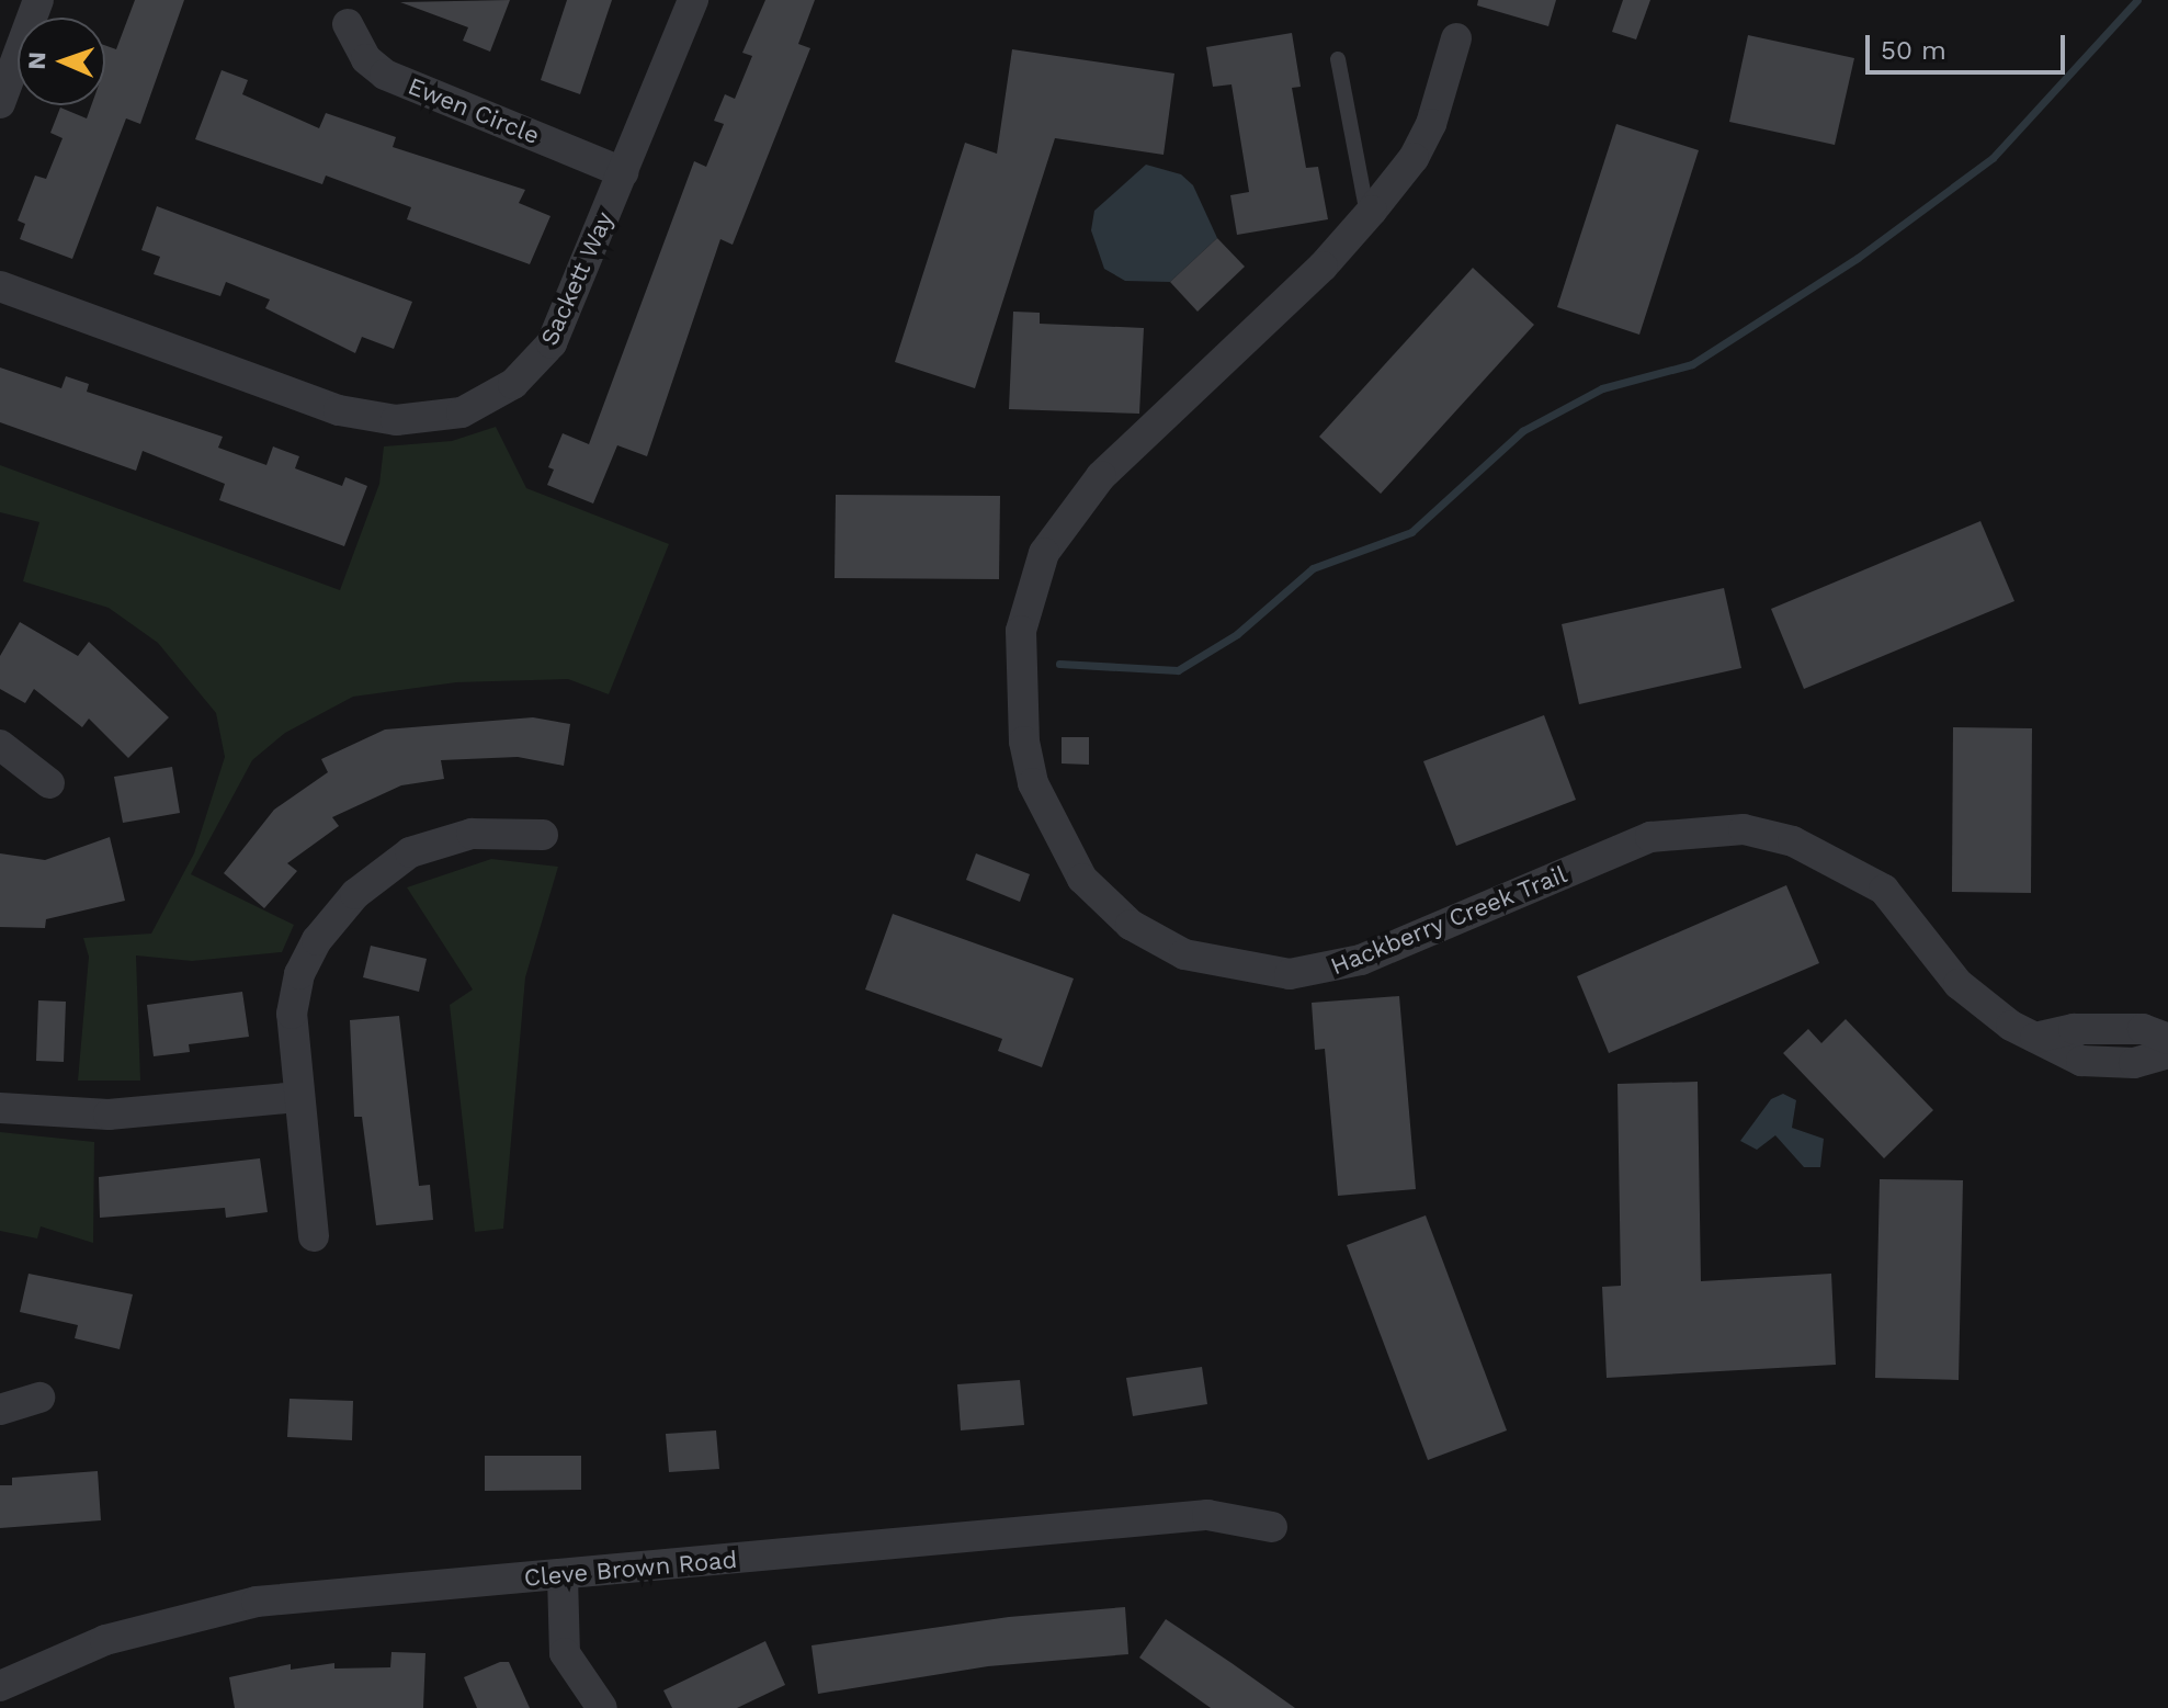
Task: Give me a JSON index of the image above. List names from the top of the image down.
{
  "streets": {
    "street": [
      "Ewen Circle",
      "Sackett Way",
      "Hackberry Creek Trail",
      "Cleve Brown Road"
    ]
  },
  "crossings": [
    ["Ewen Circle", "Sackett Way"]
  ],
  "scale_bar": "50 m",
  "north": "left"
}
